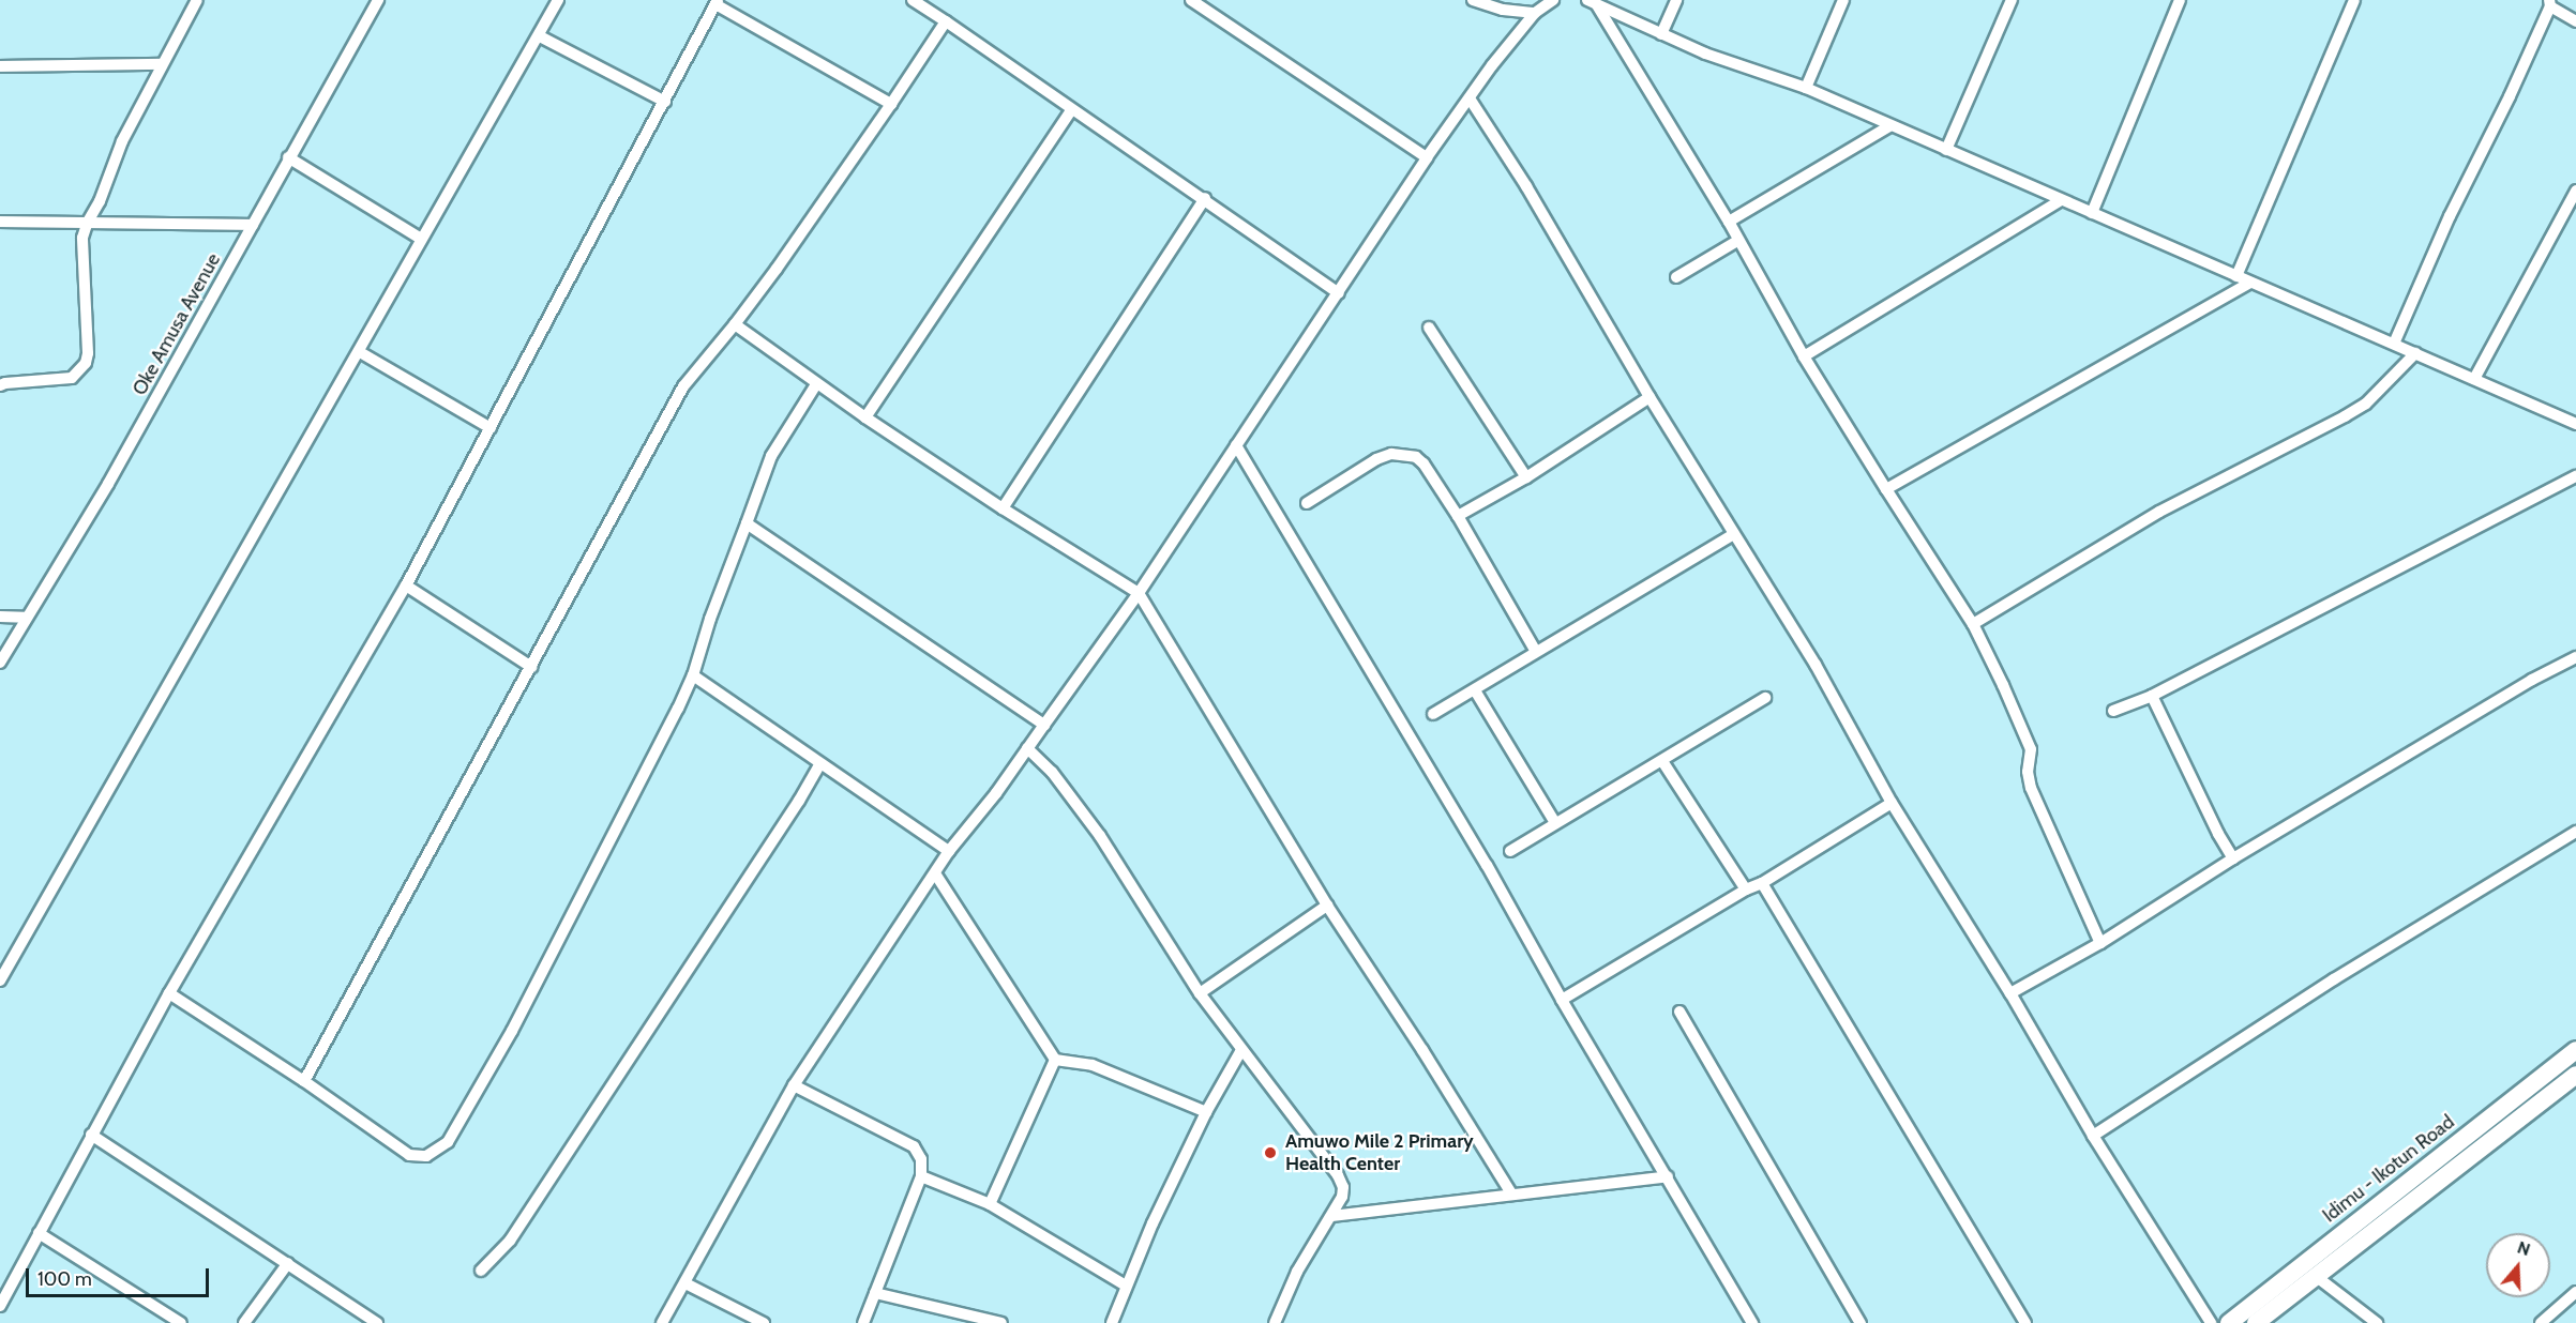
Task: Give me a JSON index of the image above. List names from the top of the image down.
{
  "streets": {
    "main road": ["Idimu - Ikotun Road"],
    "street": ["Oke Amusa Avenue"]
  },
  "places": ["Amuwo Mile 2 Primary Health Center"],
  "scale_bar": "100 m",
  "north": "top"
}
